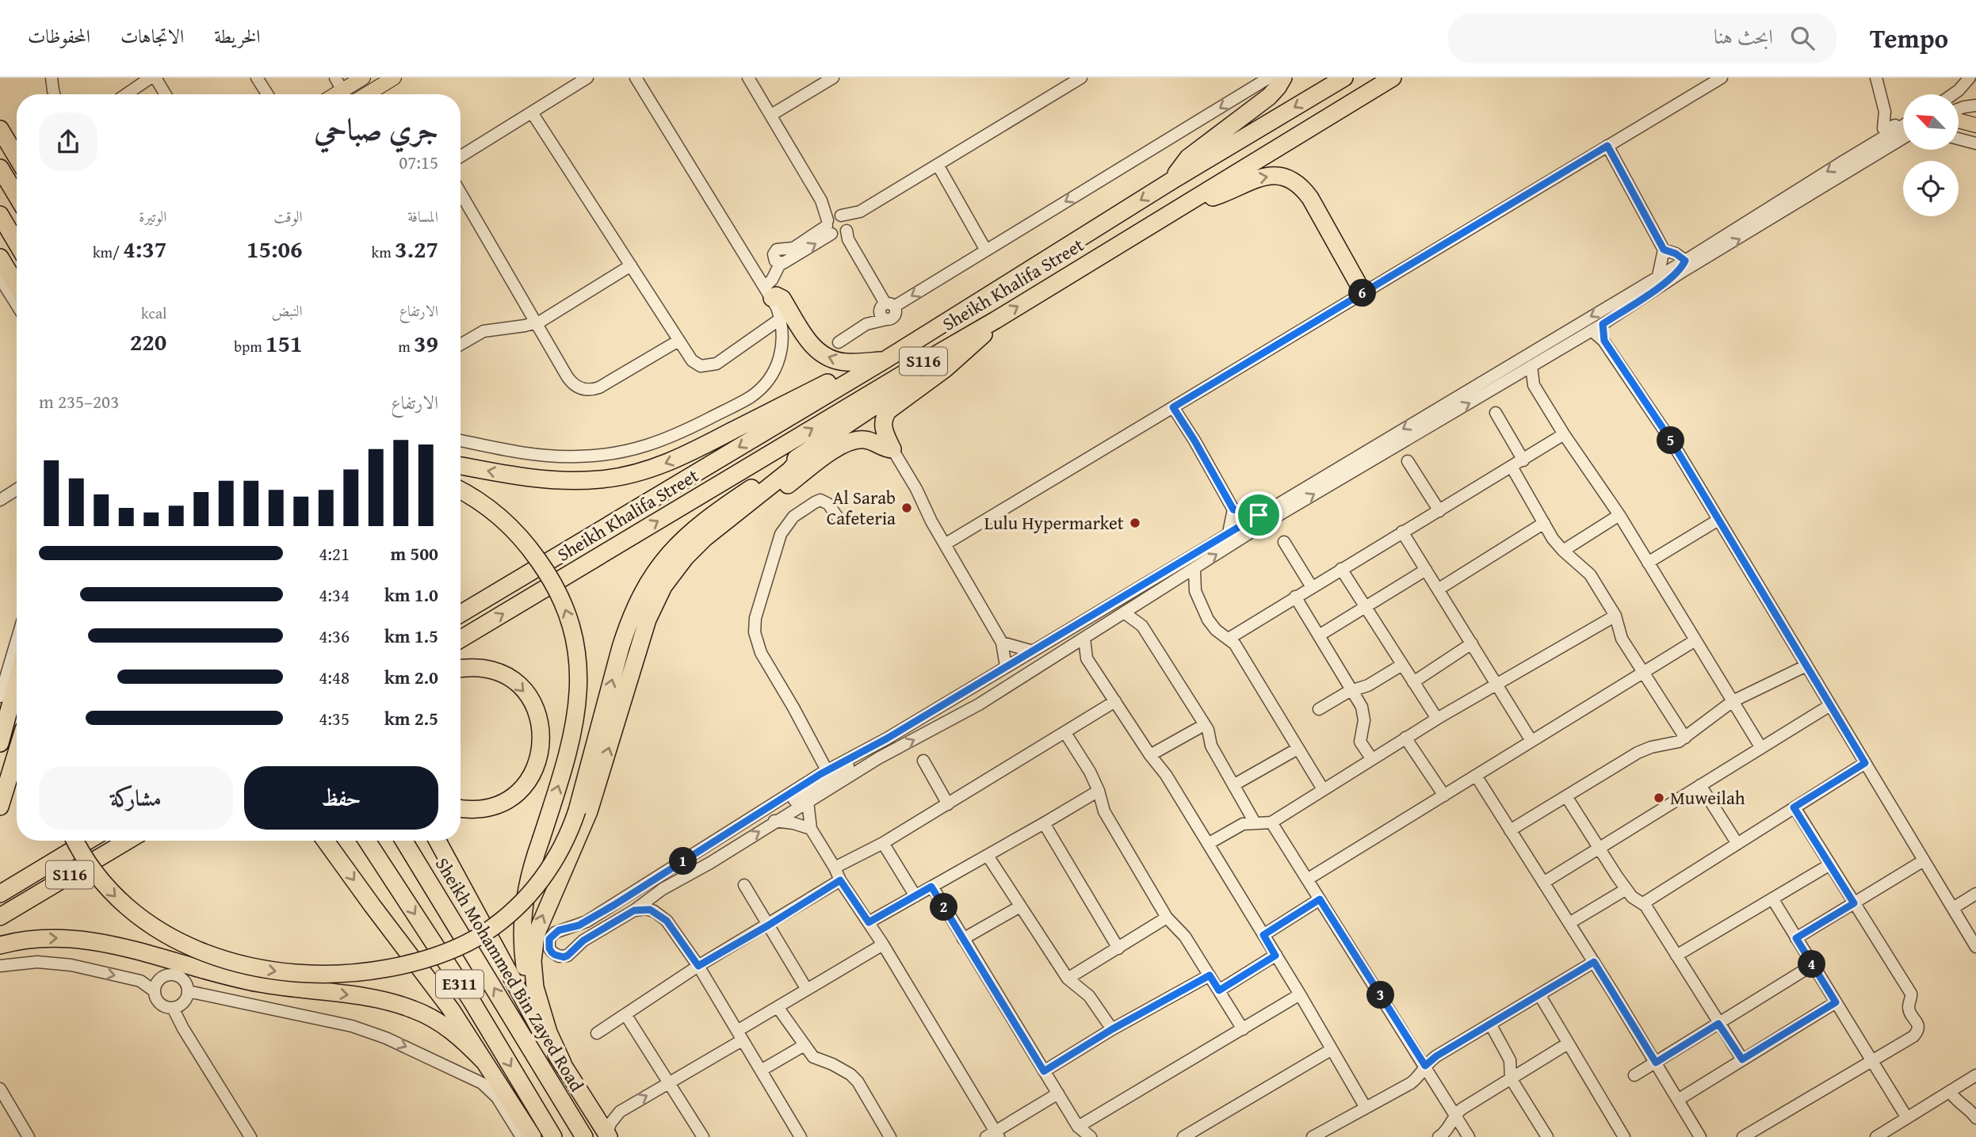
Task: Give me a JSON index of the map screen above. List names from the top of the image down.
{
  "streets": {
    "highway": [
      "Sheikh Khalifa Street",
      "S116",
      "Sheikh Mohammed Bin Zayed Road",
      "E311"
    ]
  },
  "places": ["Al Sarab Cafeteria", "Lulu Hypermarket", "Muweilah"],
  "north": "top left",
  "page": {
    "header": "Tempo",
    "search": "ابحث هنا",
    "nav": ["الخريطة", "الاتجاهات", "المحفوظات"],
    "heading": ["جري صباحي", "07:15"],
    "stats": [
      ["المسافة", "3.27 km"],
      ["الوقت", "15:06"],
      ["الوتيرة", "4:37 /km"],
      ["الارتفاع", "39 m"],
      ["النبض", "151 bpm"],
      ["kcal", "220"]
    ],
    "pins": [
      "6",
      "5",
      "1",
      "2",
      "4",
      "3"
    ],
    "chart": ["الارتفاع", "203–235 m"],
    "list": [
      {
        "name": "500 m",
        "note": "4:21"
      },
      {
        "name": "1.0 km",
        "note": "4:34"
      },
      {
        "name": "1.5 km",
        "note": "4:36"
      },
      {
        "name": "2.0 km",
        "note": "4:48"
      },
      {
        "name": "2.5 km",
        "note": "4:35"
      }
    ],
    "buttons": ["حفظ", "مشاركة"]
  }
}
